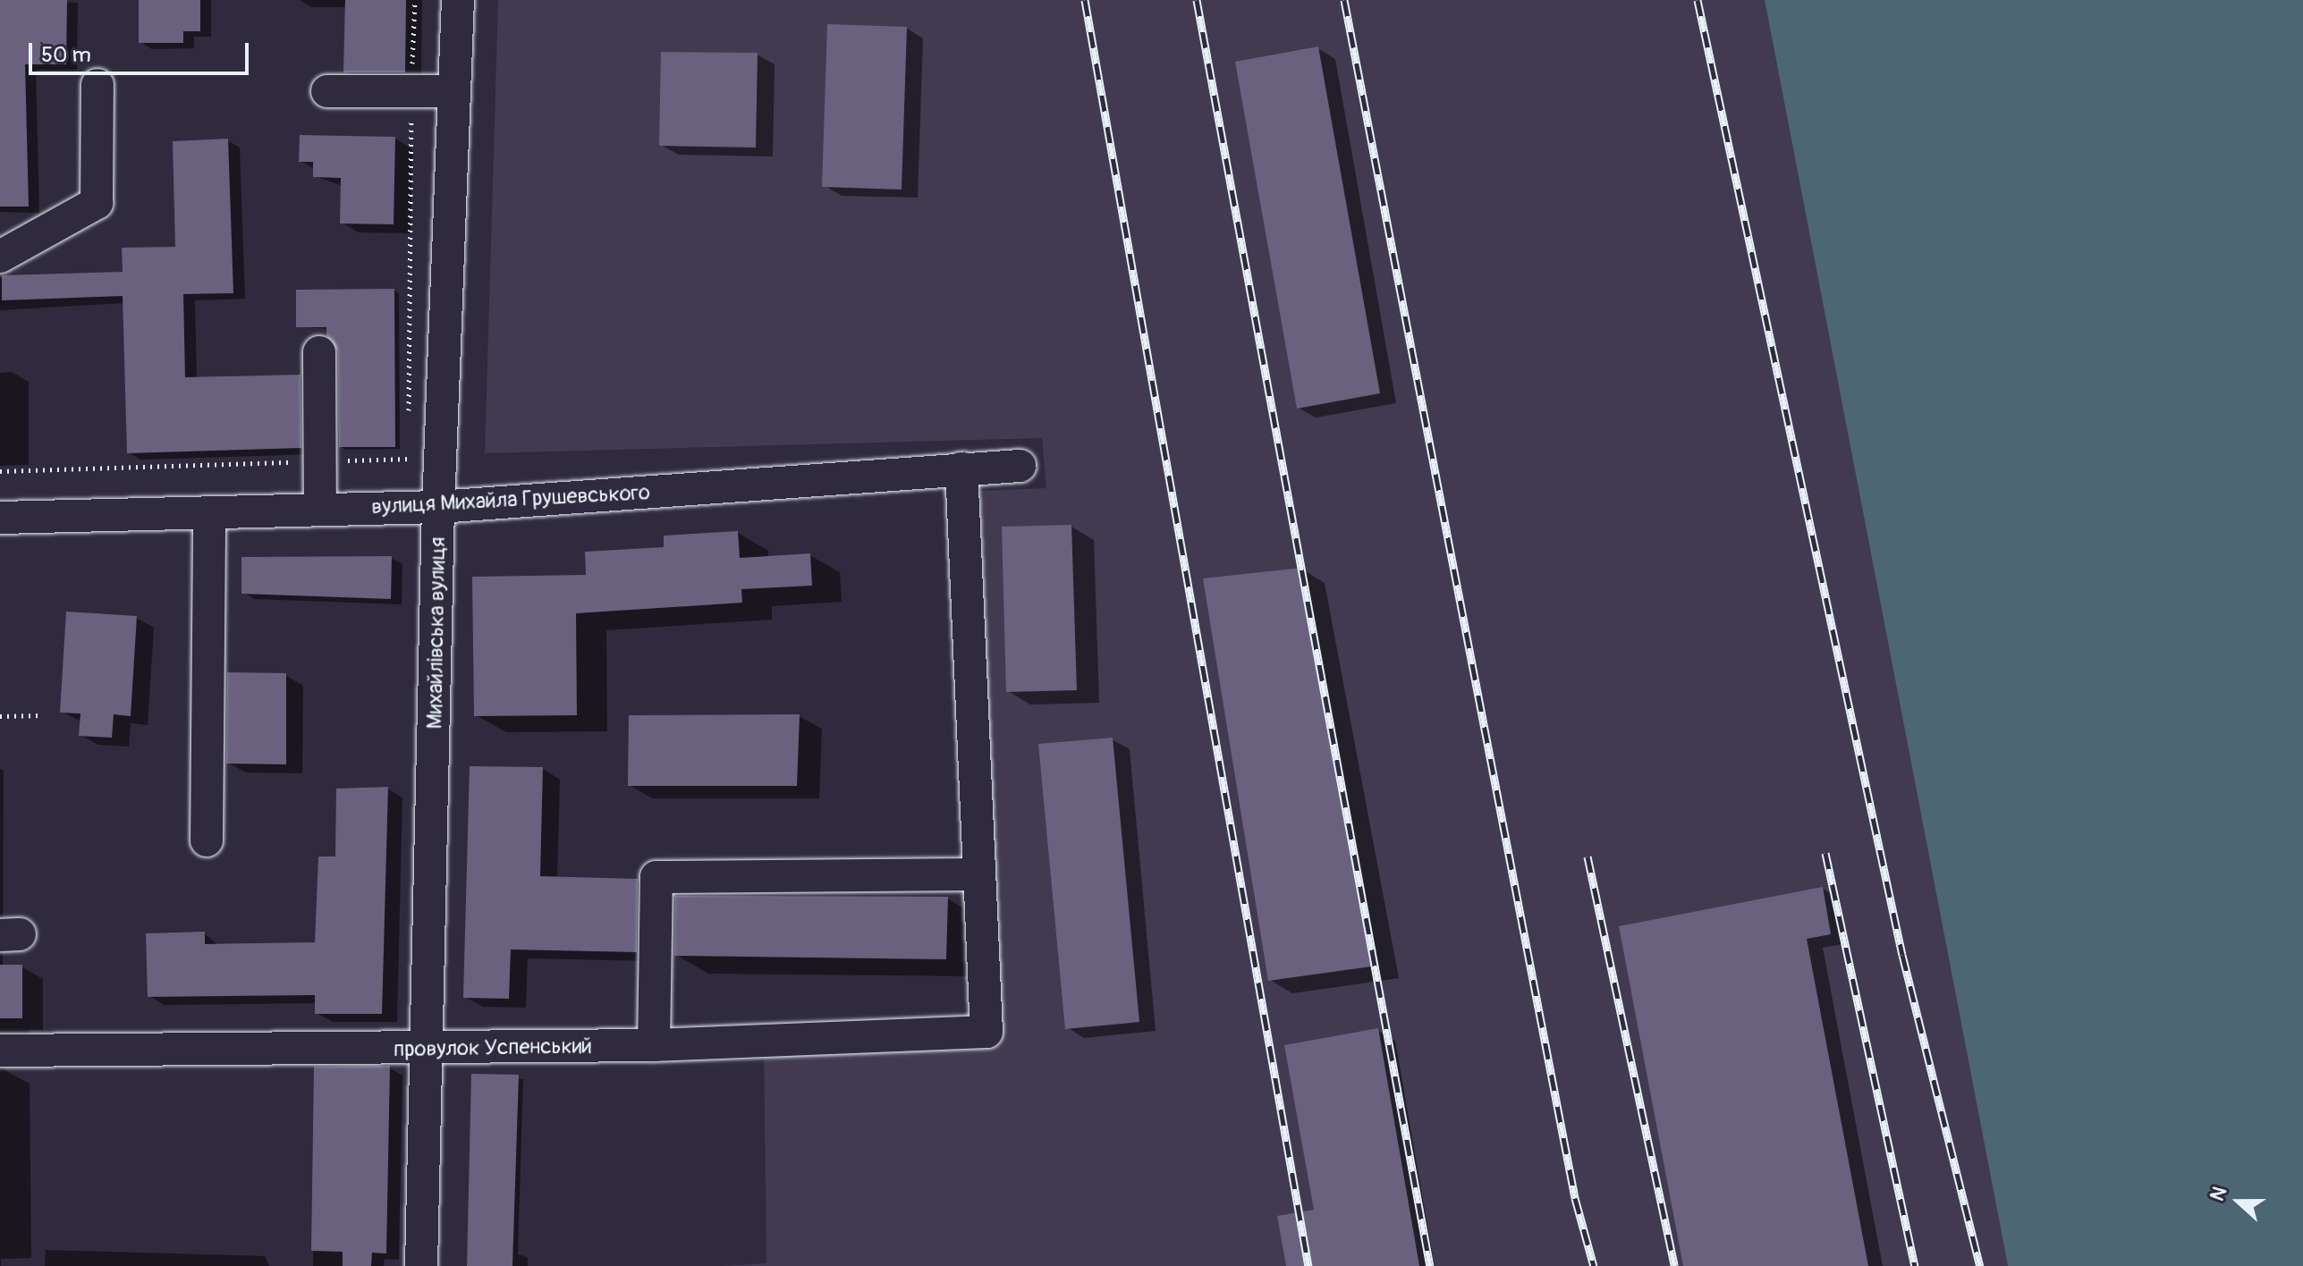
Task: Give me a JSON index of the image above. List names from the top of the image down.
{
  "streets": {
    "street": ["вулиця Михайла Грушевського", "Михайлівська вулиця", "провулок Успенський"]
  },
  "crossings": [
    ["вулиця Михайла Грушевського", "Михайлівська вулиця"],
    ["Михайлівська вулиця", "провулок Успенський"]
  ],
  "scale_bar": "50 m",
  "north": "left"
}
